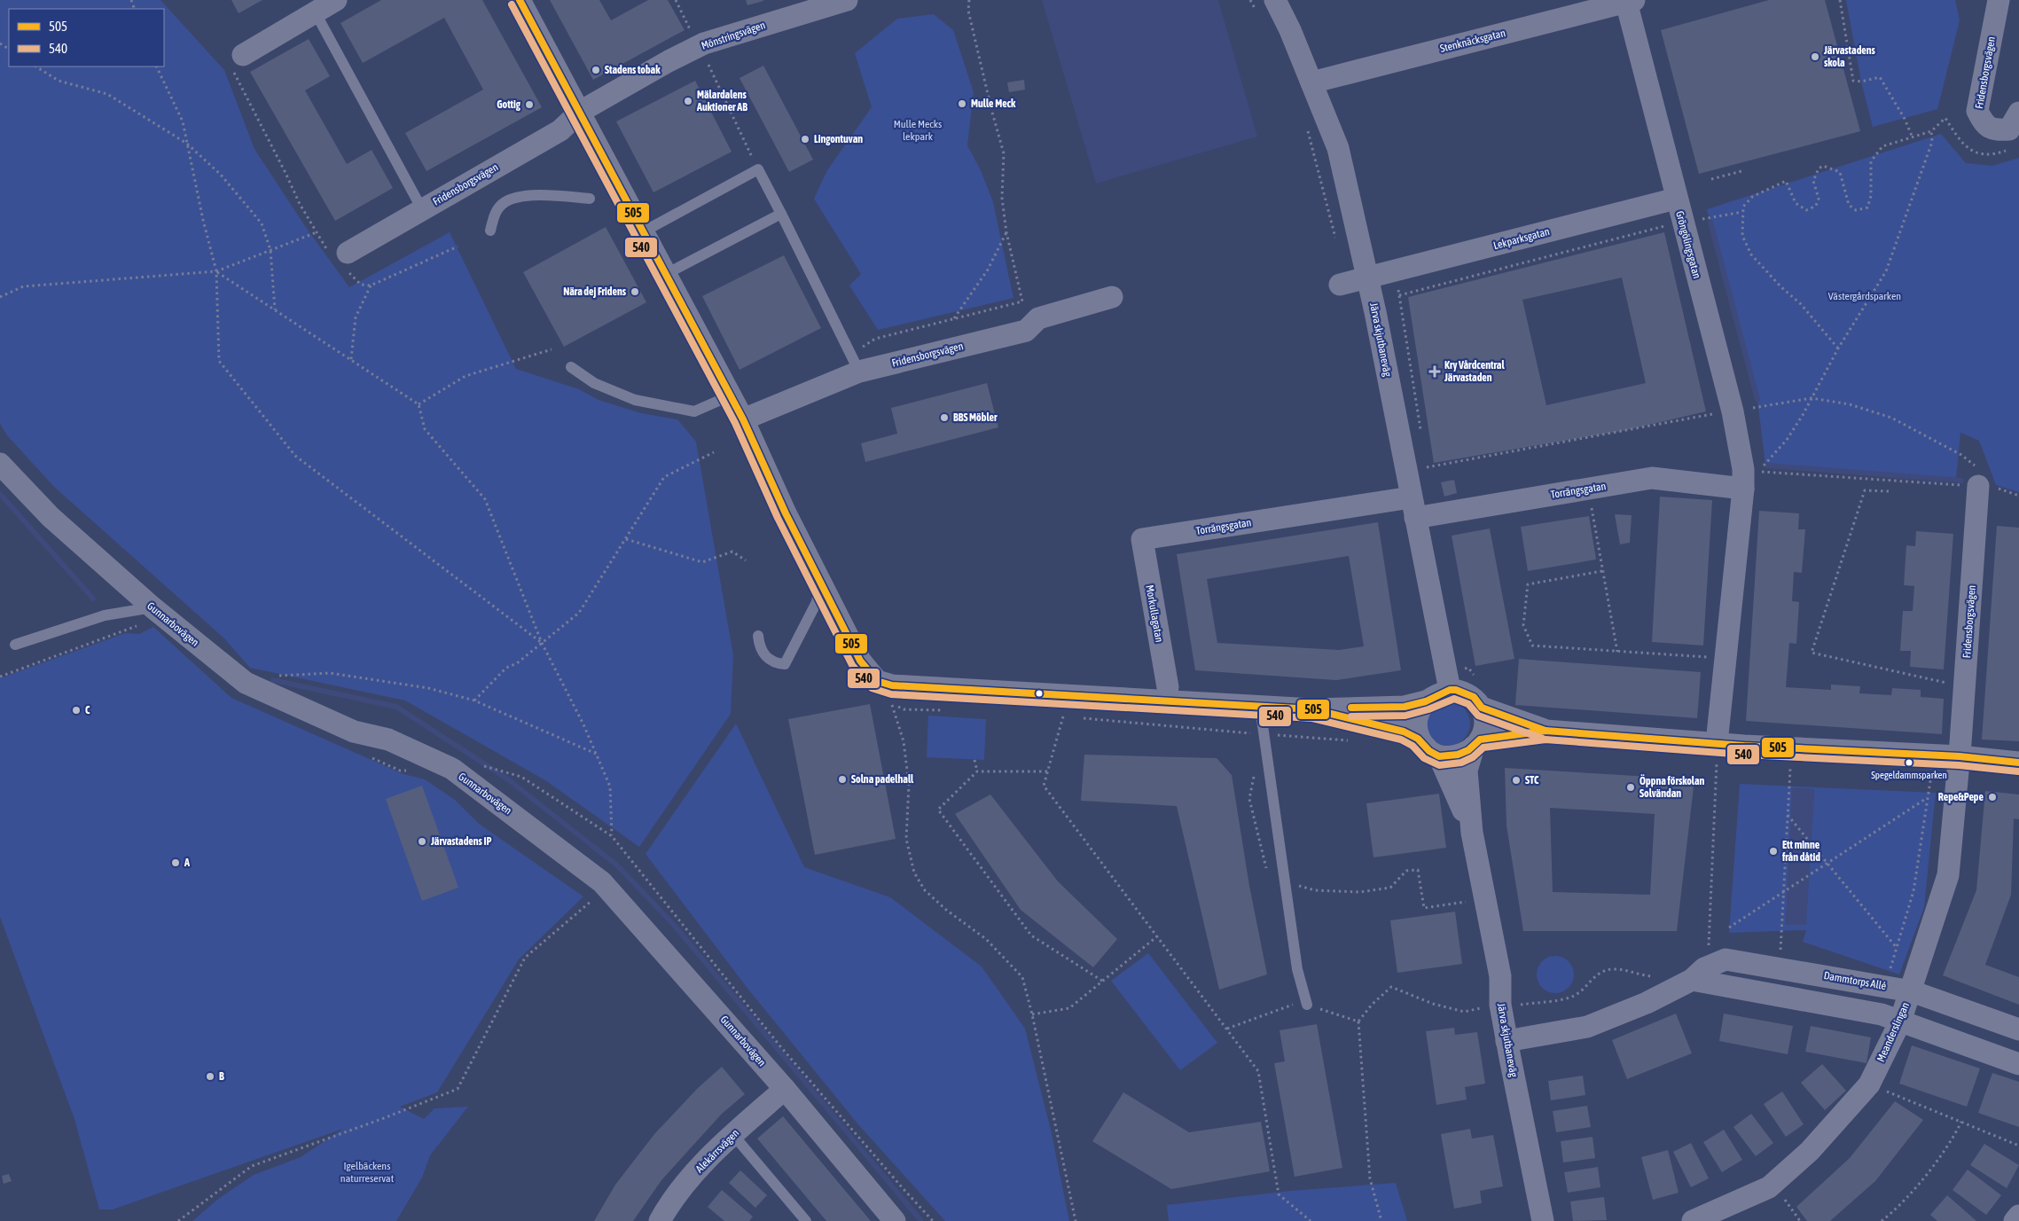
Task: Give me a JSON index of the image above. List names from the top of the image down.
{
  "streets": {
    "street": [
      "Mönstringsvägen",
      "Stenknäcksgatan",
      "Fridensborgsvägen",
      "Lekparksgatan",
      "Gröngölingsgatan",
      "Järva skjutbaneväg",
      "Torrängsgatan",
      "Morkullagatan",
      "Gunnarbovägen",
      "Dammtorps Allé",
      "Meanderslingan",
      "Alekärrsvägen"
    ]
  },
  "crossings": [
    ["Mönstringsvägen", "Fridensborgsvägen"],
    ["Stenknäcksgatan", "Gröngölingsgatan"],
    ["Stenknäcksgatan", "Järva skjutbaneväg"],
    ["Fridensborgsvägen", "Meanderslingan"],
    ["Lekparksgatan", "Gröngölingsgatan"],
    ["Lekparksgatan", "Järva skjutbaneväg"],
    ["Gröngölingsgatan", "Torrängsgatan"],
    ["Järva skjutbaneväg", "Torrängsgatan"],
    ["Järva skjutbaneväg", "Dammtorps Allé"],
    ["Torrängsgatan", "Morkullagatan"],
    ["Gunnarbovägen", "Alekärrsvägen"],
    ["Dammtorps Allé", "Meanderslingan"]
  ],
  "parks": ["Mulle Mecks lekpark", "Västergårdsparken", "Igelbäckens naturreservat"],
  "places": {
    "other": [
      "Järvastadens skola",
      "Stadens tobak",
      "Mälardalens Auktioner AB",
      "Mulle Meck",
      "Gottig",
      "Lingontuvan",
      "Nära dej Fridens",
      "BBS Möbler",
      "C",
      "Spegeldammsparken",
      "Solna padelhall",
      "STC",
      "Öppna förskolan Solvändan",
      "Repe&Pepe",
      "Järvastadens IP",
      "Ett minne från dåtid",
      "A",
      "B"
    ],
    "health": ["Kry Vårdcentral Järvastaden"]
  },
  "lines": ["transit line 505", "transit line 540"],
  "legend": ["505", "540"]
}
